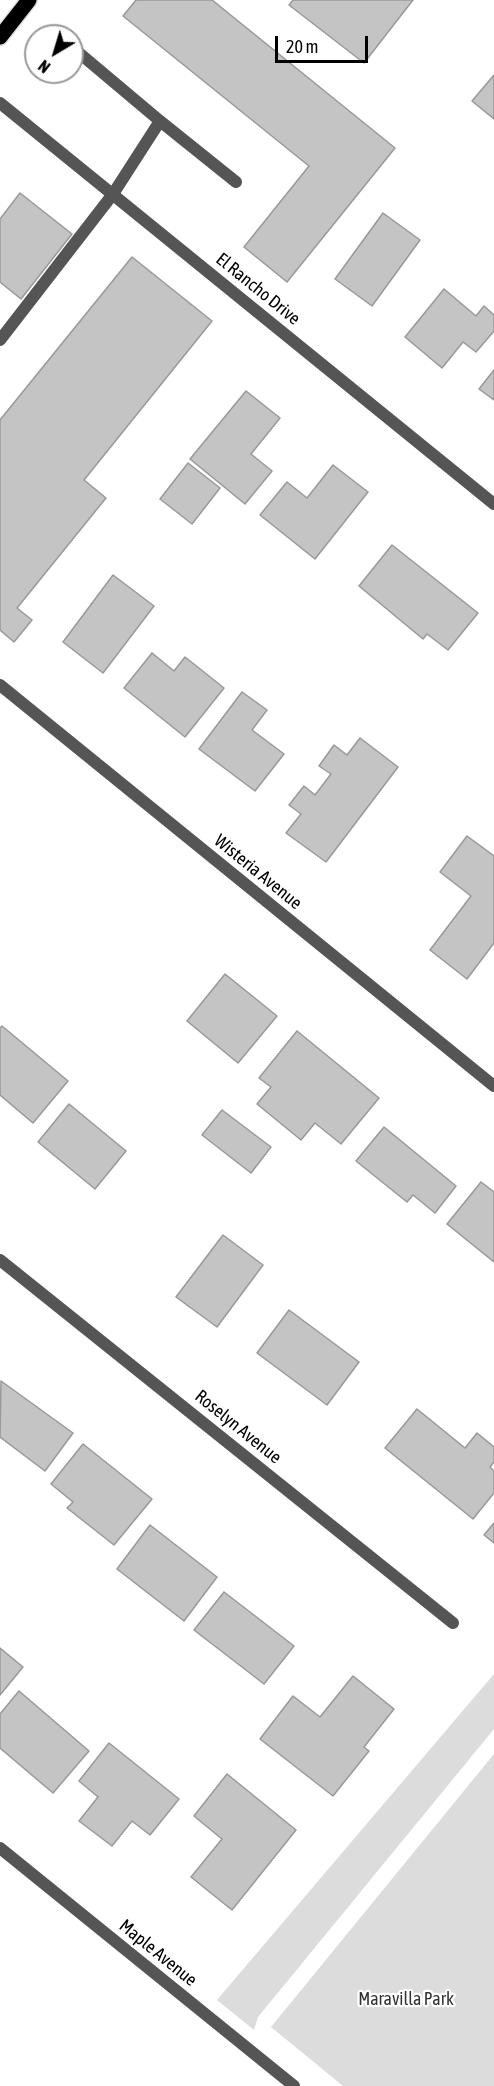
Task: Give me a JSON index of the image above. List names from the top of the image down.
{
  "streets": {
    "street": [
      "El Rancho Drive",
      "Wisteria Avenue",
      "Roselyn Avenue",
      "Maple Avenue"
    ]
  },
  "parks": ["Maravilla Park"],
  "scale_bar": "20 m",
  "north": "bottom left"
}
